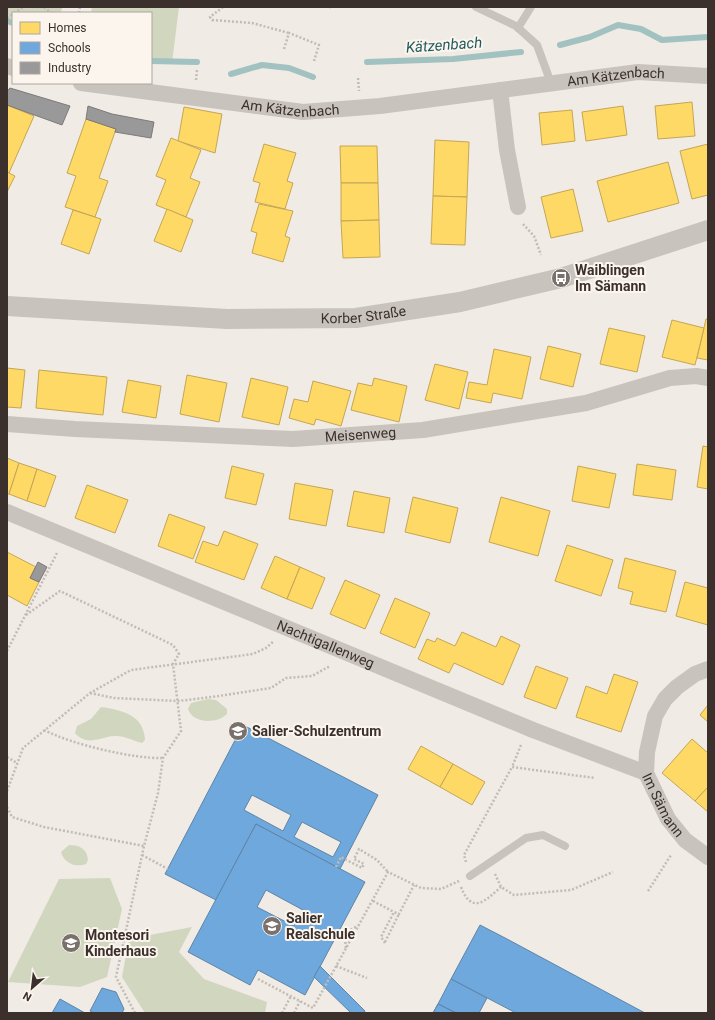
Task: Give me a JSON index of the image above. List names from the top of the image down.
{
  "streets": {
    "street": [
      "Am Kätzenbach",
      "Korber Straße",
      "Meisenweg",
      "Nachtigallenweg",
      "Im Sämann"
    ]
  },
  "crossings": [
    ["Nachtigallenweg", "Im Sämann"]
  ],
  "water": ["Kätzenbach"],
  "places": {
    "bus stop": ["Waiblingen Im Sämann"],
    "school or university": ["Salier-Schulzentrum", "Salier Realschule", "Montesori Kinderhaus"]
  },
  "legend": ["Homes", "Schools", "Industry"],
  "north": "bottom left"
}
